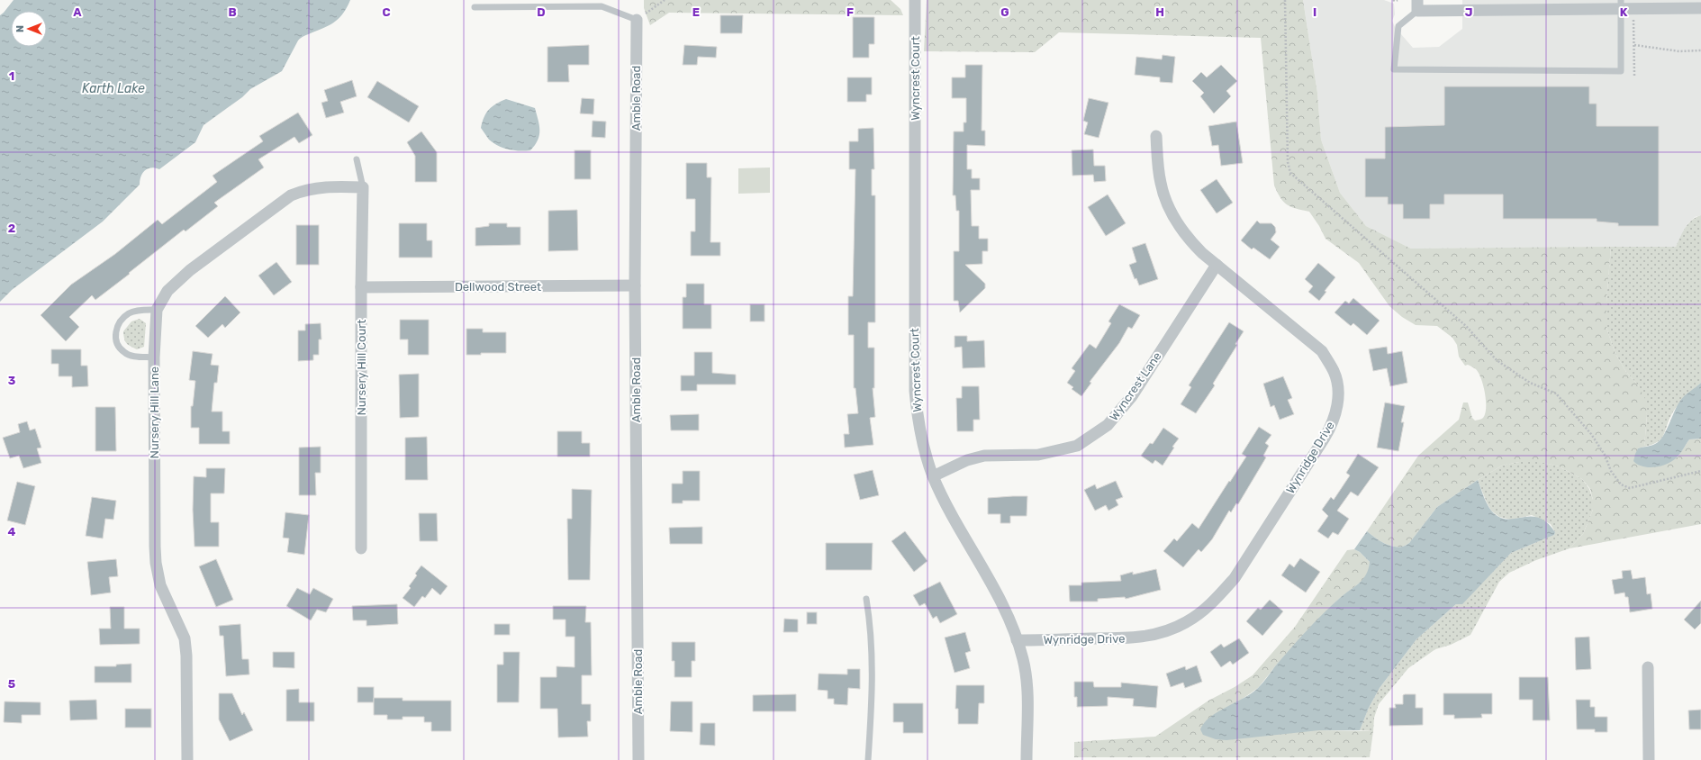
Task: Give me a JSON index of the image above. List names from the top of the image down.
{
  "streets": {
    "street": [
      "Wyncrest Court",
      "Amble Road",
      "Dellwood Street",
      "Nursery Hill Court",
      "Wyncrest Lane",
      "Nursery Hill Lane",
      "Wynridge Drive"
    ]
  },
  "crossings": [
    ["Wyncrest Court", "Wyncrest Lane"],
    ["Wyncrest Court", "Wynridge Drive"],
    ["Amble Road", "Dellwood Street"],
    ["Dellwood Street", "Nursery Hill Court"],
    ["Nursery Hill Court", "Nursery Hill Lane"],
    ["Wyncrest Lane", "Wynridge Drive"]
  ],
  "water": ["Karth Lake"],
  "north": "left",
  "grid": {
    "columns": [
      "A",
      "B",
      "C",
      "D",
      "E",
      "F",
      "G",
      "H",
      "I",
      "J",
      "K"
    ],
    "rows": [
      "1",
      "2",
      "3",
      "4",
      "5"
    ]
  }
}
